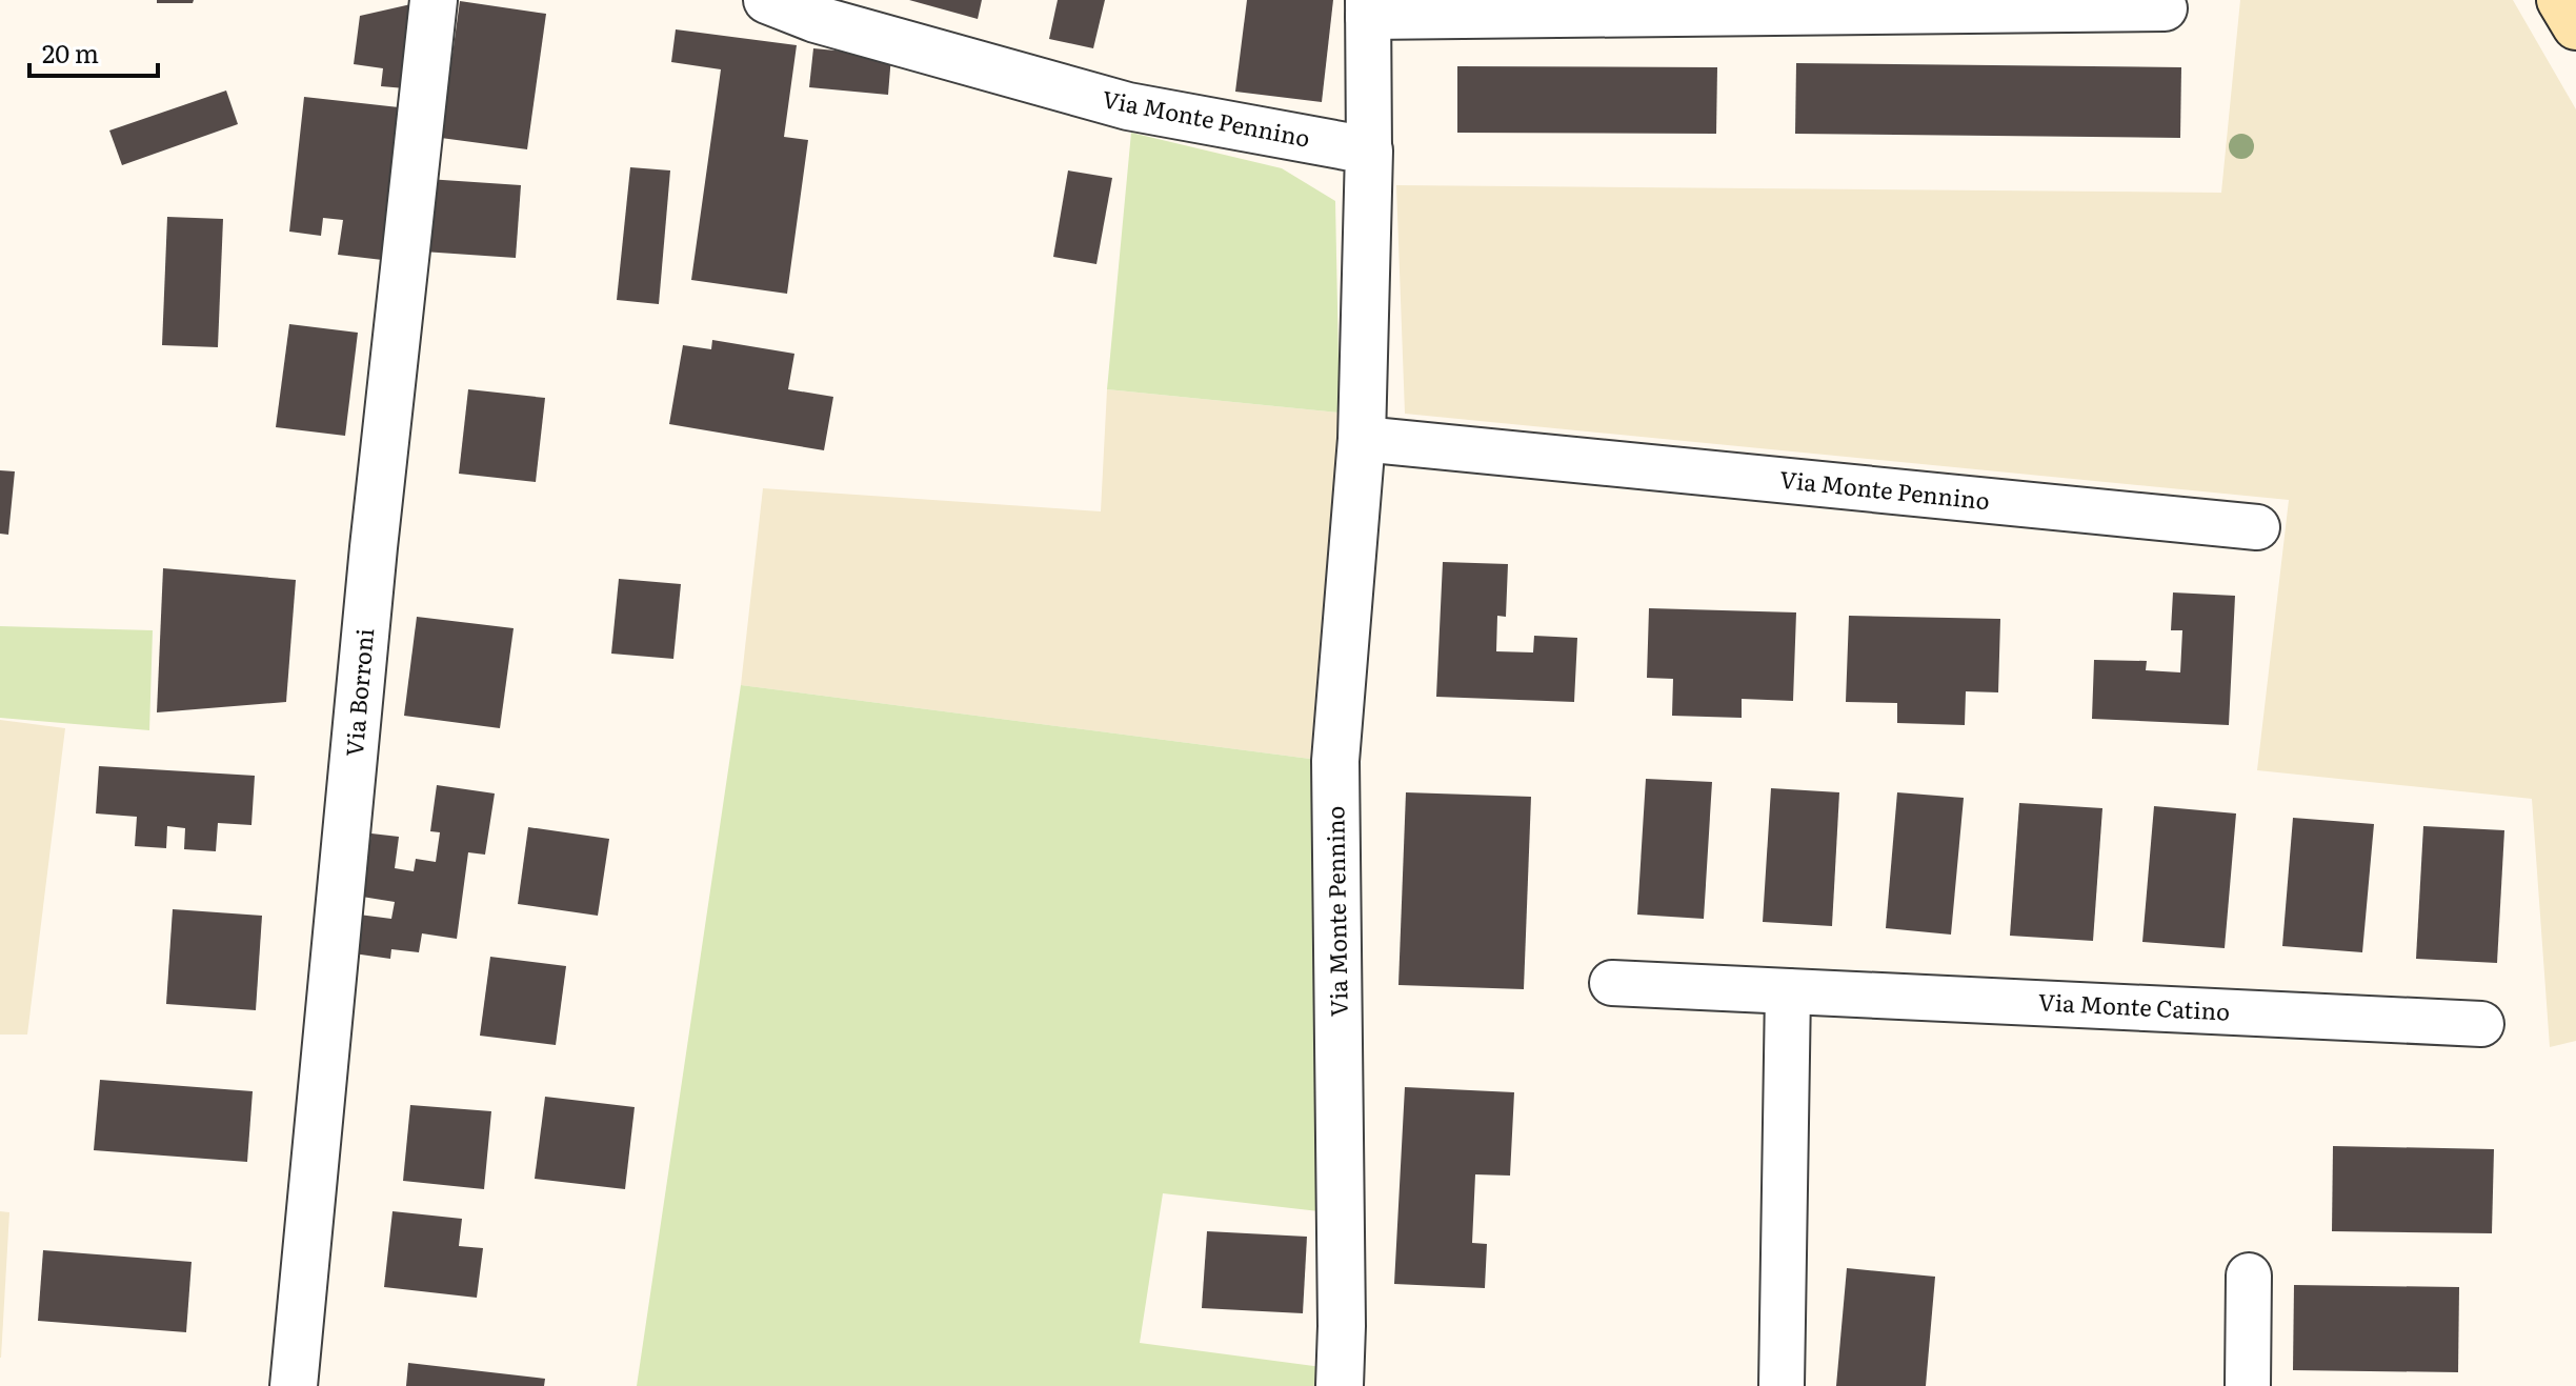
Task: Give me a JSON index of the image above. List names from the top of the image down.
{
  "streets": {
    "street": ["Via Monte Pennino", "Via Borroni", "Via Monte Catino"]
  },
  "scale_bar": "20 m"
}
